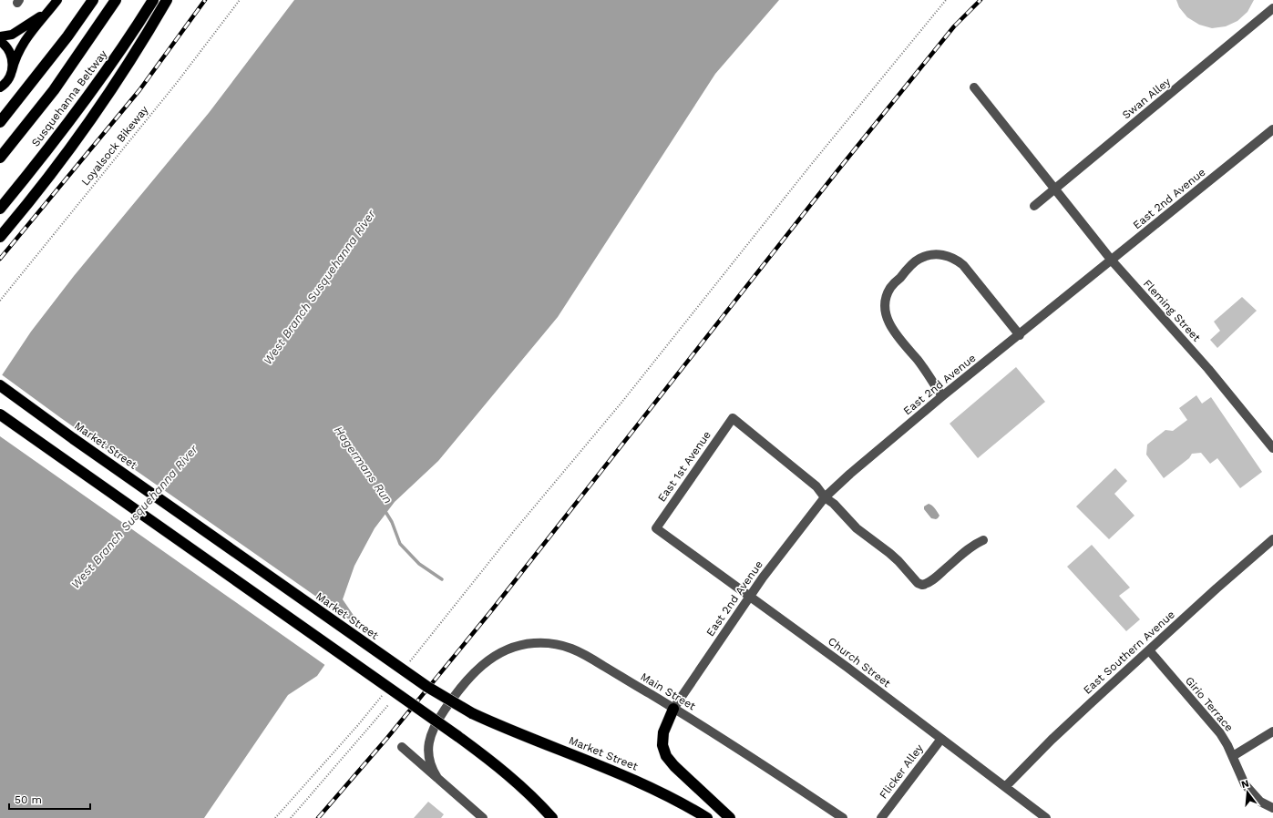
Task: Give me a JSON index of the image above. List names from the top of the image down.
{
  "streets": {
    "highway": ["Susquehanna Beltway", "Market Street"],
    "street": [
      "Swan Alley",
      "East 2nd Avenue",
      "Fleming Street",
      "East 1st Avenue",
      "East Southern Avenue",
      "Church Street",
      "Main Street",
      "Girio Terrace",
      "Flicker Alley"
    ],
    "path": ["Loyalsock Bikeway"]
  },
  "crossings": [
    ["Swan Alley", "Fleming Street"],
    ["East 2nd Avenue", "Fleming Street"],
    ["East 2nd Avenue", "East 1st Avenue"],
    ["East 2nd Avenue", "Church Street"],
    ["East 2nd Avenue", "Main Street"],
    ["East 1st Avenue", "Church Street"],
    ["East Southern Avenue", "Church Street"],
    ["East Southern Avenue", "Girio Terrace"],
    ["Church Street", "Flicker Alley"]
  ],
  "water": ["West Branch Susquehanna River", "Hagermans Run"],
  "scale_bar": "50 m",
  "north": "top"
}
